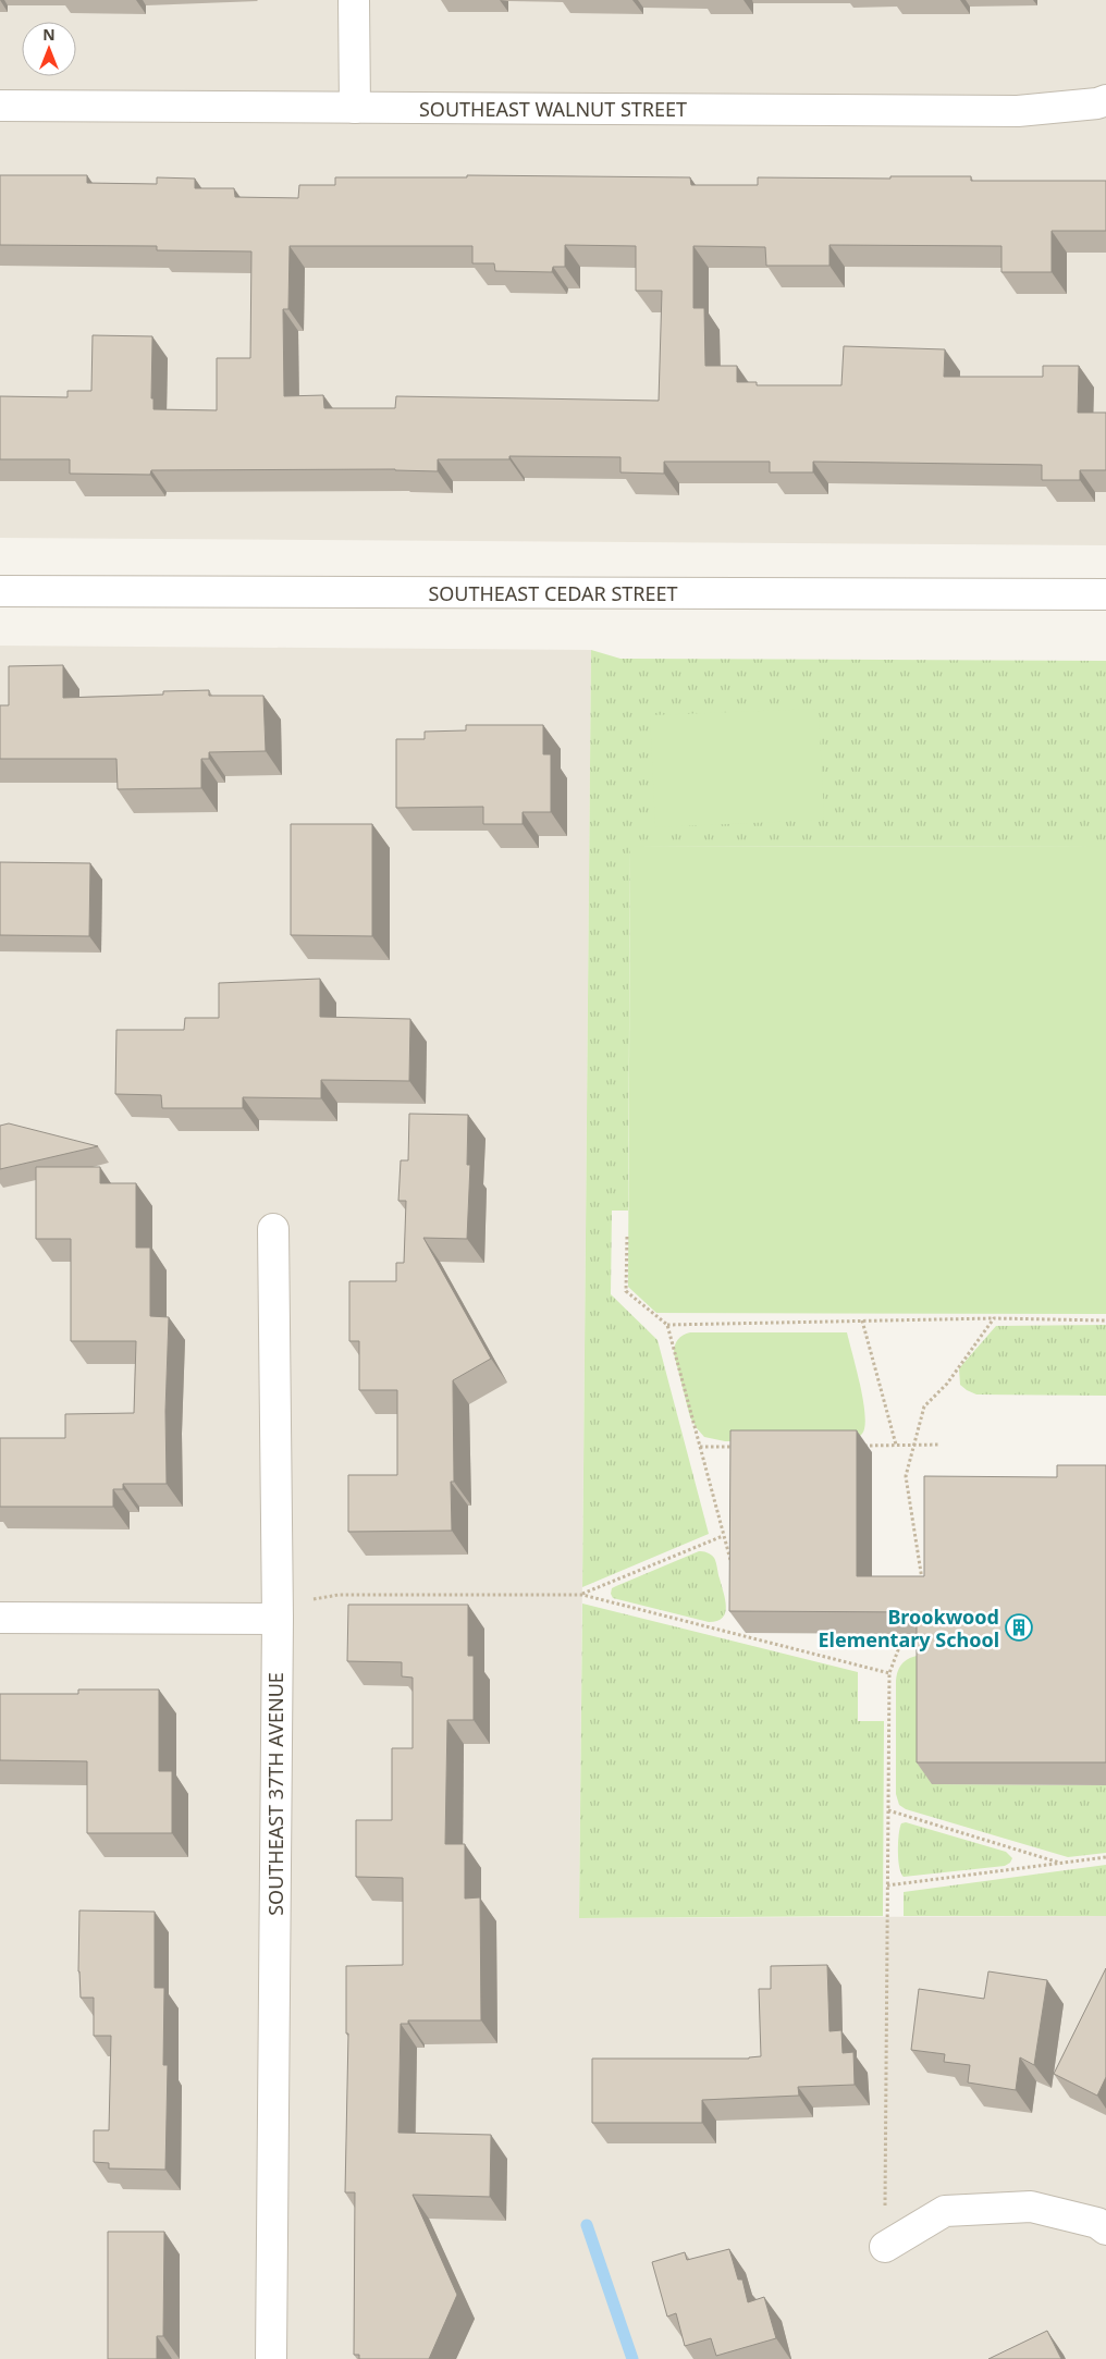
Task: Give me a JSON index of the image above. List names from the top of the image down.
{
  "streets": {
    "street": ["SOUTHEAST WALNUT STREET", "SOUTHEAST CEDAR STREET", "SOUTHEAST 37TH AVENUE"]
  },
  "places": {
    "building": ["Brookwood Elementary School"]
  },
  "north": "top"
}
